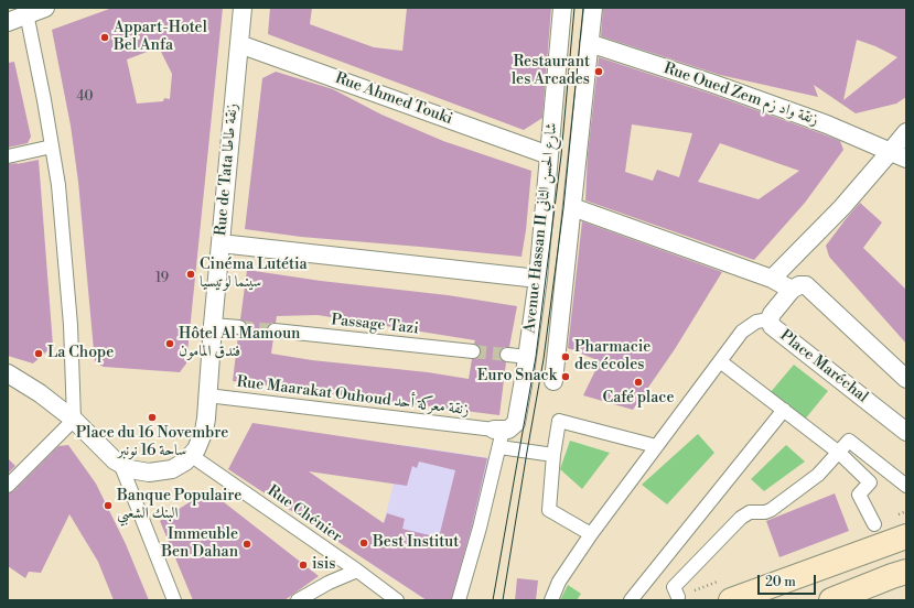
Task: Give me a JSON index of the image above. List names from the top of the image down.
{
  "streets": {
    "street": [
      "Rue Oued Zem زنقة واد زم",
      "Rue Ahmed Touki",
      "Rue de Tata زنقة طاطا",
      "Avenue Hassan II شارع الحسن الثاني",
      "Passage Tazi",
      "Place Maréchal",
      "Rue Maarakat Ouhoud زنقة معركة أحد",
      "Rue Chénier"
    ]
  },
  "crossings": [
    ["Rue Oued Zem زنقة واد زم", "Avenue Hassan II شارع الحسن الثاني"],
    ["Rue Ahmed Touki", "Rue de Tata زنقة طاطا"],
    ["Rue Ahmed Touki", "Avenue Hassan II شارع الحسن الثاني"],
    ["Rue de Tata زنقة طاطا", "Rue Maarakat Ouhoud زنقة معركة أحد"],
    ["Rue de Tata زنقة طاطا", "Rue Chénier"],
    ["Avenue Hassan II شارع الحسن الثاني", "Rue Maarakat Ouhoud زنقة معركة أحد"]
  ],
  "places": [
    "Appart-Hotel Bel Anfa",
    "Restaurant les Arcades",
    "Cinéma Lutétia سينما لوتيسيا",
    "Hôtel Al Mamoun فندق المامون",
    "La Chope",
    "Pharmacie des écoles",
    "Euro Snack",
    "Café place",
    "Place du 16 Novembre ساحة 16 نونبر",
    "Banque Populaire البنك الشعبي",
    "Best Institut",
    "Immeuble Ben Dahan",
    "isis"
  ],
  "house_numbers": ["40", "19"],
  "scale_bar": "20 m"
}
